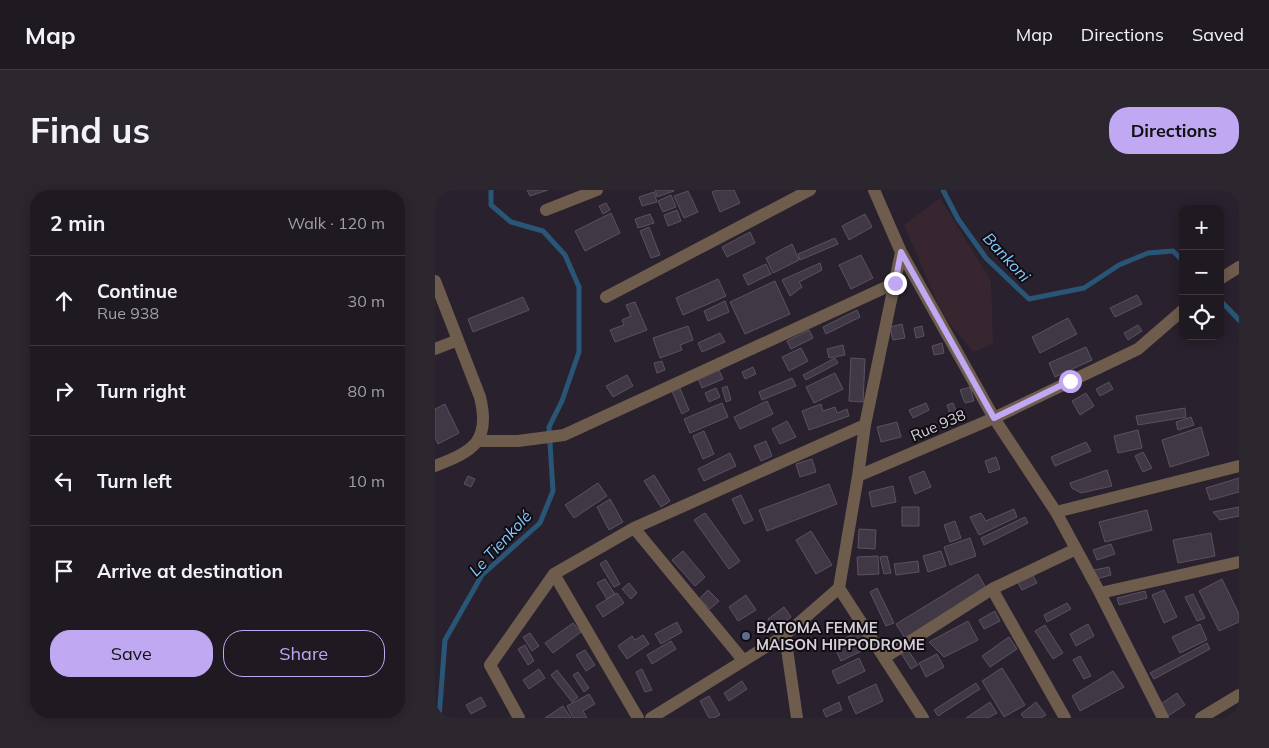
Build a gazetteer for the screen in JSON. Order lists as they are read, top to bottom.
{
  "streets": {
    "street": ["Rue 938"]
  },
  "water": ["Bankoni", "Le Tienkolé"],
  "places": ["BATOMA FEMME MAISON HIPPODROME"],
  "page": {
    "header": "Map",
    "nav": ["Map", "Directions", "Saved"],
    "buttons": [
      "Directions",
      ["Save", "Share"]
    ],
    "title": "Find us",
    "heading": ["2 min", "Walk · 120 m"],
    "map_buttons": ["+", "−"],
    "list": [
      ["Continue", "Rue 938", "30 m"],
      ["Turn right", "80 m"],
      ["Turn left", "10 m"],
      "Arrive at destination"
    ]
  }
}
